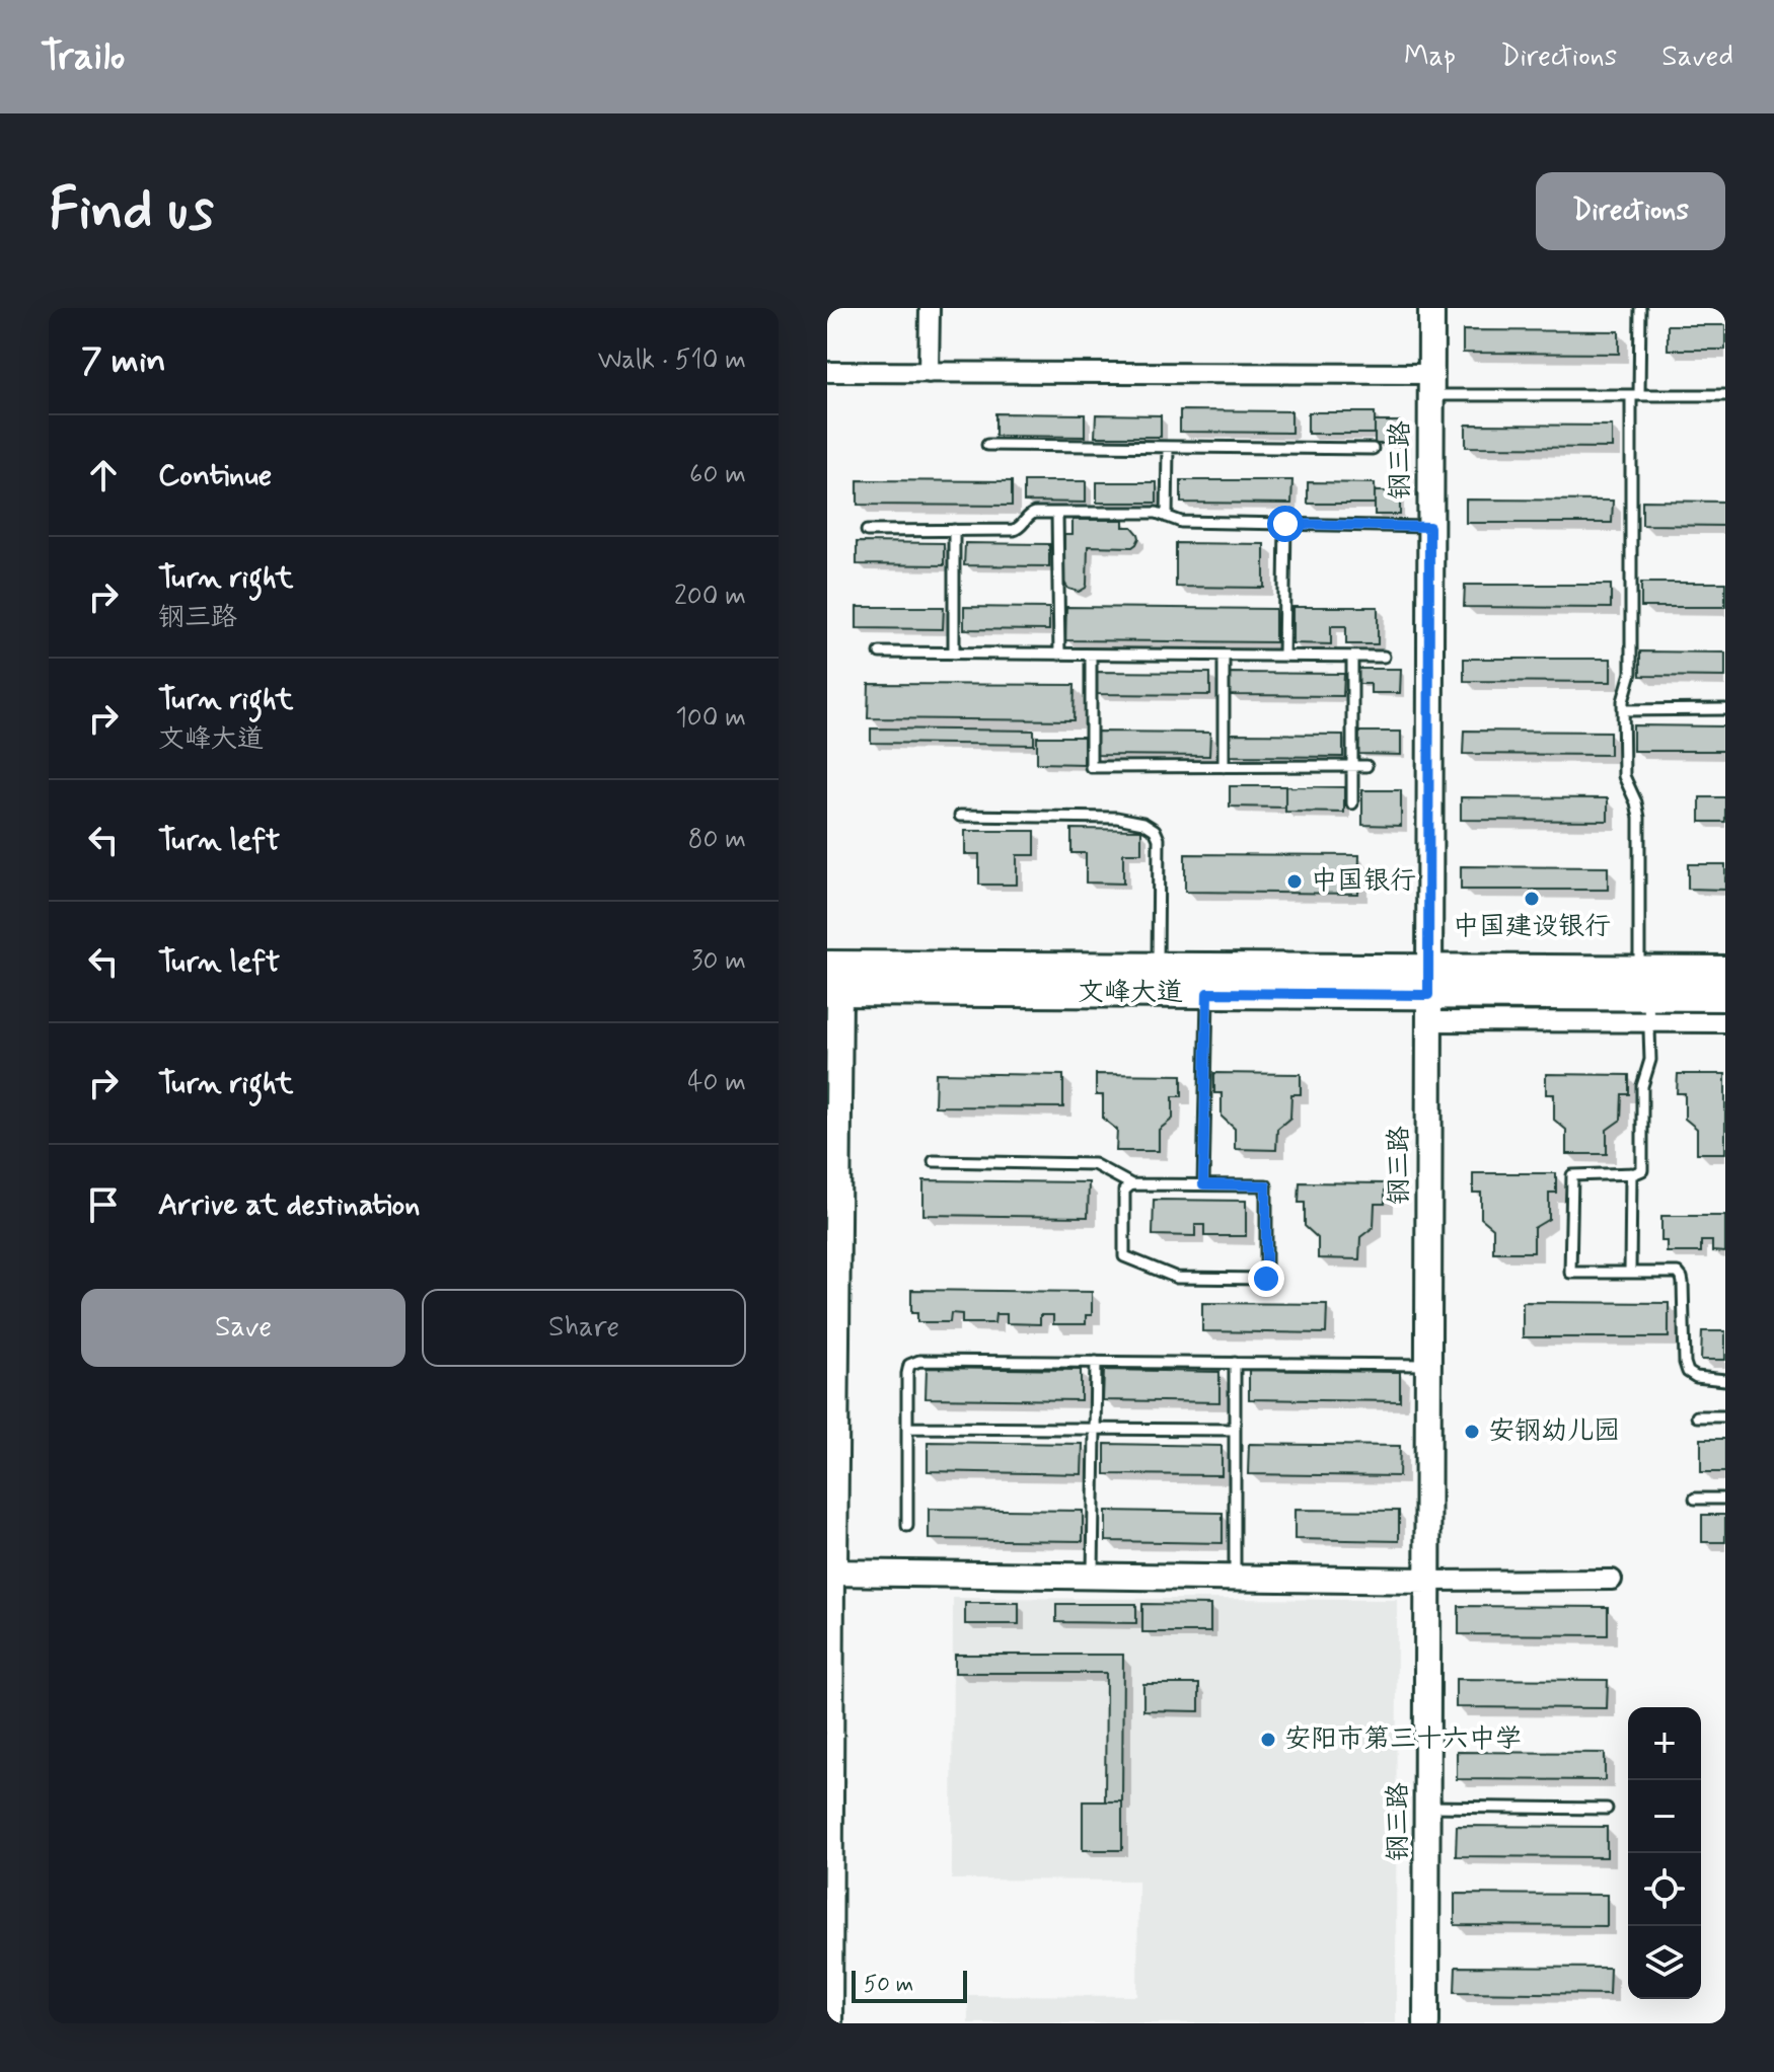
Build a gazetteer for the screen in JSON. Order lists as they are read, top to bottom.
{
  "streets": {
    "main road": ["文峰大道"],
    "street": ["钢三路"]
  },
  "crossings": [
    ["钢三路", "文峰大道"]
  ],
  "places": [
    "中国银行",
    "中国建设银行",
    "安钢幼儿园",
    "安阳市第三十六中学"
  ],
  "scale_bar": "50 m",
  "page": {
    "header": "Trailo",
    "nav": ["Map", "Directions", "Saved"],
    "buttons": [
      "Directions",
      ["Save", "Share"]
    ],
    "title": "Find us",
    "heading": ["7 min", "Walk · 510 m"],
    "list": [
      ["Continue", "60 m"],
      ["Turn right", "钢三路", "200 m"],
      ["Turn right", "文峰大道", "100 m"],
      ["Turn left", "80 m"],
      ["Turn left", "30 m"],
      ["Turn right", "40 m"],
      "Arrive at destination"
    ],
    "map_buttons": ["+", "−"],
    "scale": "50 m"
  }
}
